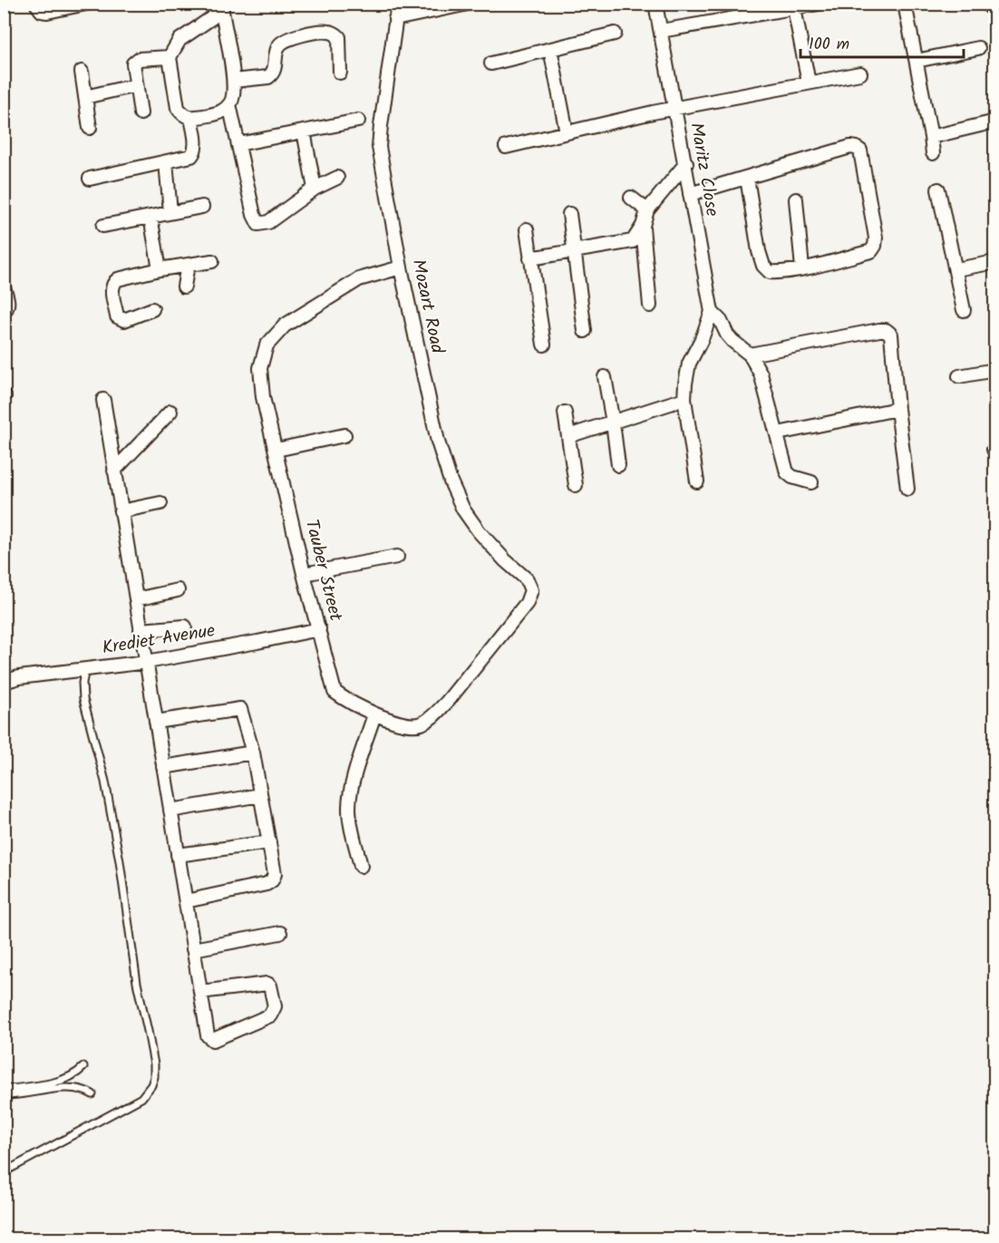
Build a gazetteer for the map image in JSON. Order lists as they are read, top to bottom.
{
  "streets": {
    "street": [
      "Maritz Close",
      "Mozart Road",
      "Tauber Street",
      "Krediet Avenue"
    ]
  },
  "crossings": [
    ["Mozart Road", "Tauber Street"],
    ["Tauber Street", "Krediet Avenue"]
  ],
  "scale_bar": "100 m"
}
